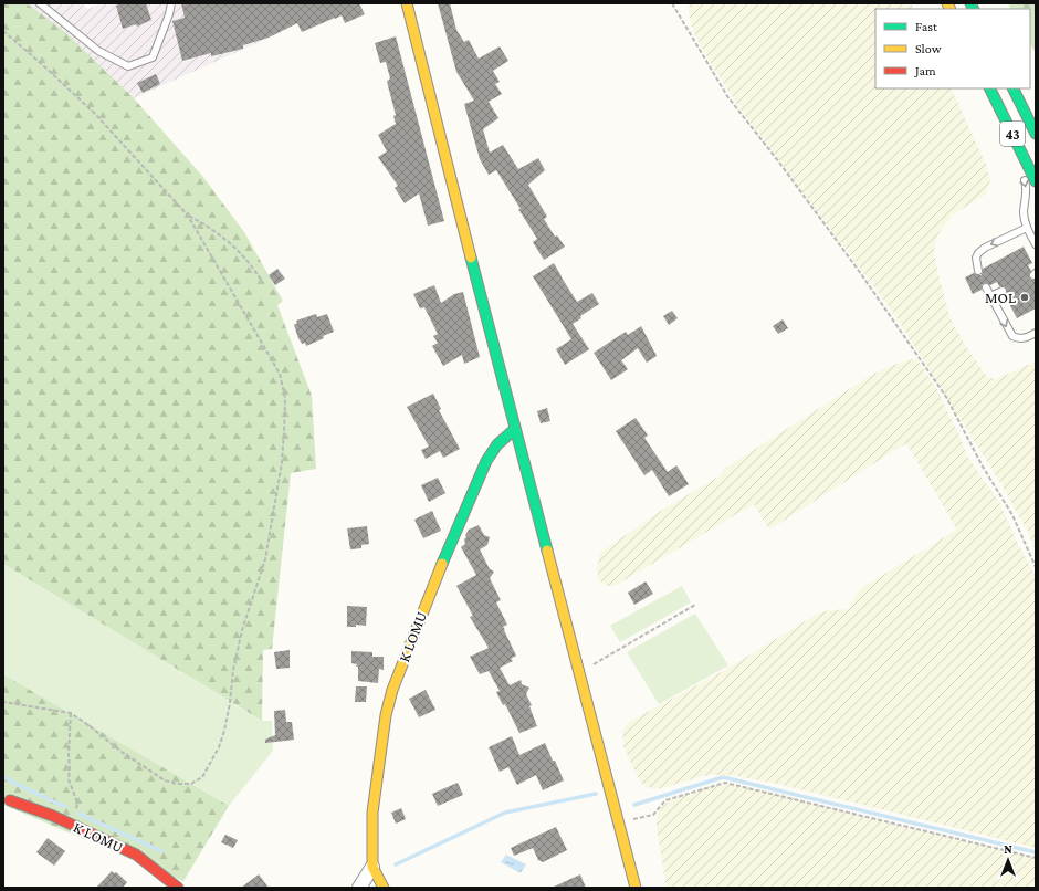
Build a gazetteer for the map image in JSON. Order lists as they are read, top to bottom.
{
  "streets": {
    "main road": ["43", "K LOMU"]
  },
  "places": ["MOL"],
  "legend": ["Fast", "Slow", "Jam"],
  "north": "top"
}
